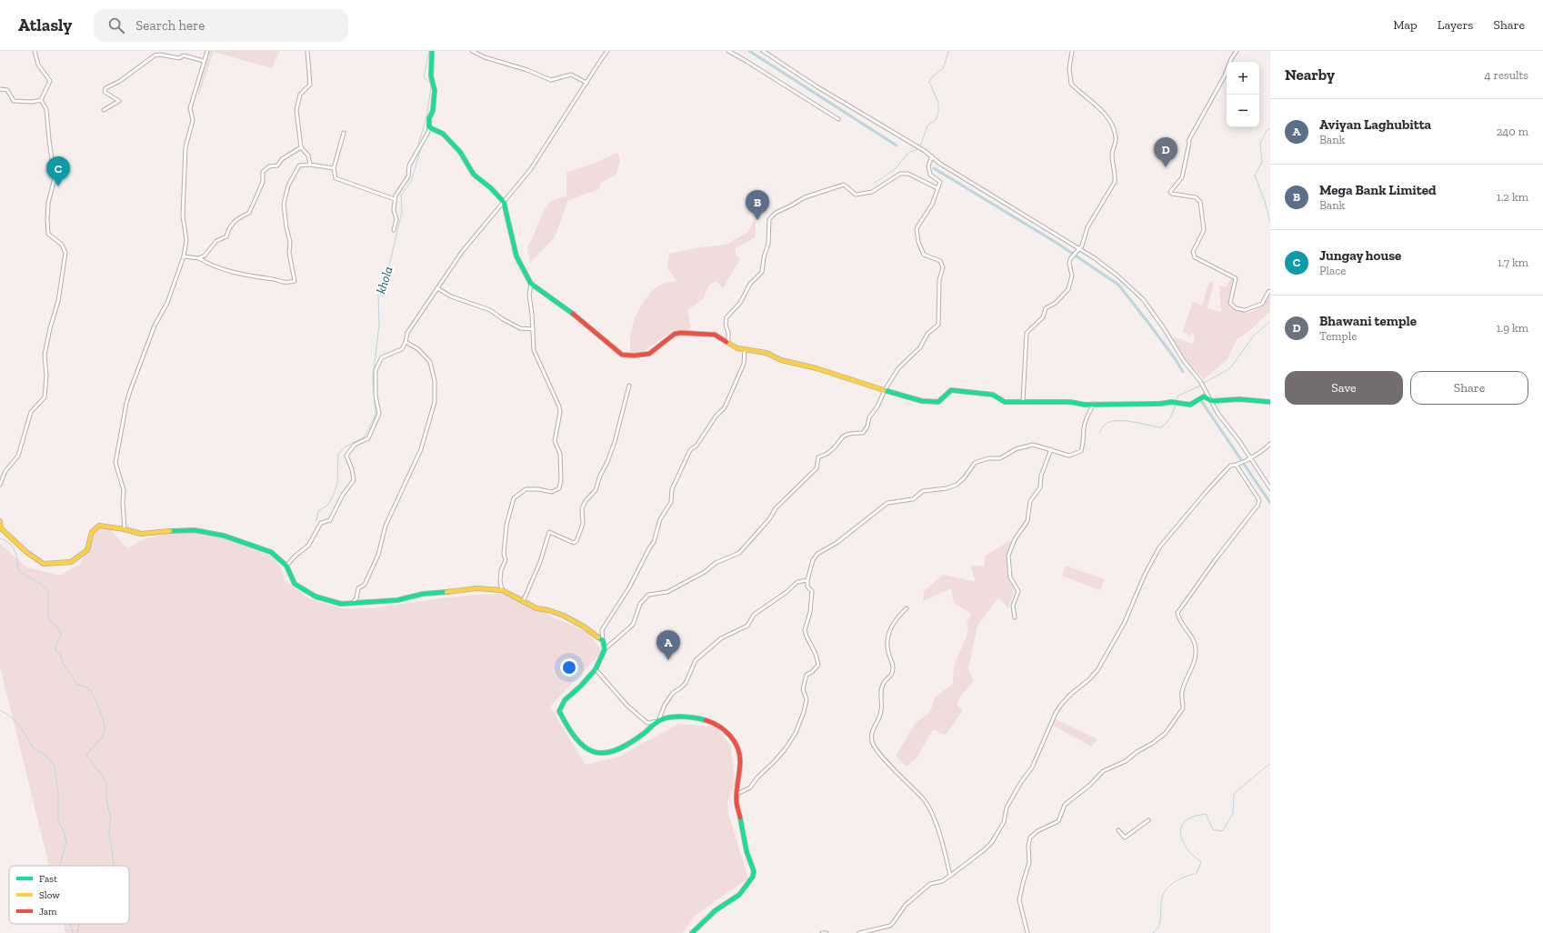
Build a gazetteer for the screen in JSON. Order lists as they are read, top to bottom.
{
  "water": ["khola"],
  "legend": ["Fast", "Slow", "Jam"],
  "page": {
    "header": "Atlasly",
    "search": "Search here",
    "nav": ["Map", "Layers", "Share"],
    "heading": ["Nearby", "4 results"],
    "map_buttons": ["+", "−"],
    "list": [
      {
        "mark": "A",
        "name": "Aviyan Laghubitta",
        "note": "Bank",
        "value": "240 m"
      },
      {
        "mark": "B",
        "name": "Mega Bank Limited",
        "note": "Bank",
        "value": "1.2 km"
      },
      {
        "mark": "C",
        "name": "Jungay house",
        "note": "Place",
        "value": "1.7 km"
      },
      {
        "mark": "D",
        "name": "Bhawani temple",
        "note": "Temple",
        "value": "1.9 km"
      }
    ],
    "pins": [
      "D",
      "C",
      "B",
      "A"
    ],
    "buttons": ["Save", "Share"]
  }
}
